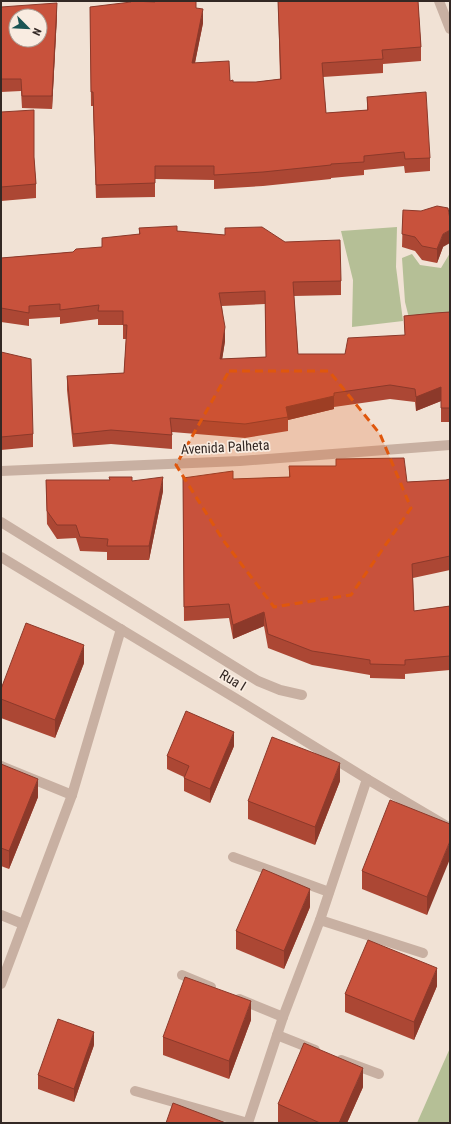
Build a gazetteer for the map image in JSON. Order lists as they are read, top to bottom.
{
  "streets": {
    "street": ["Avenida Palheta", "Rua I"]
  },
  "north": "bottom right"
}
